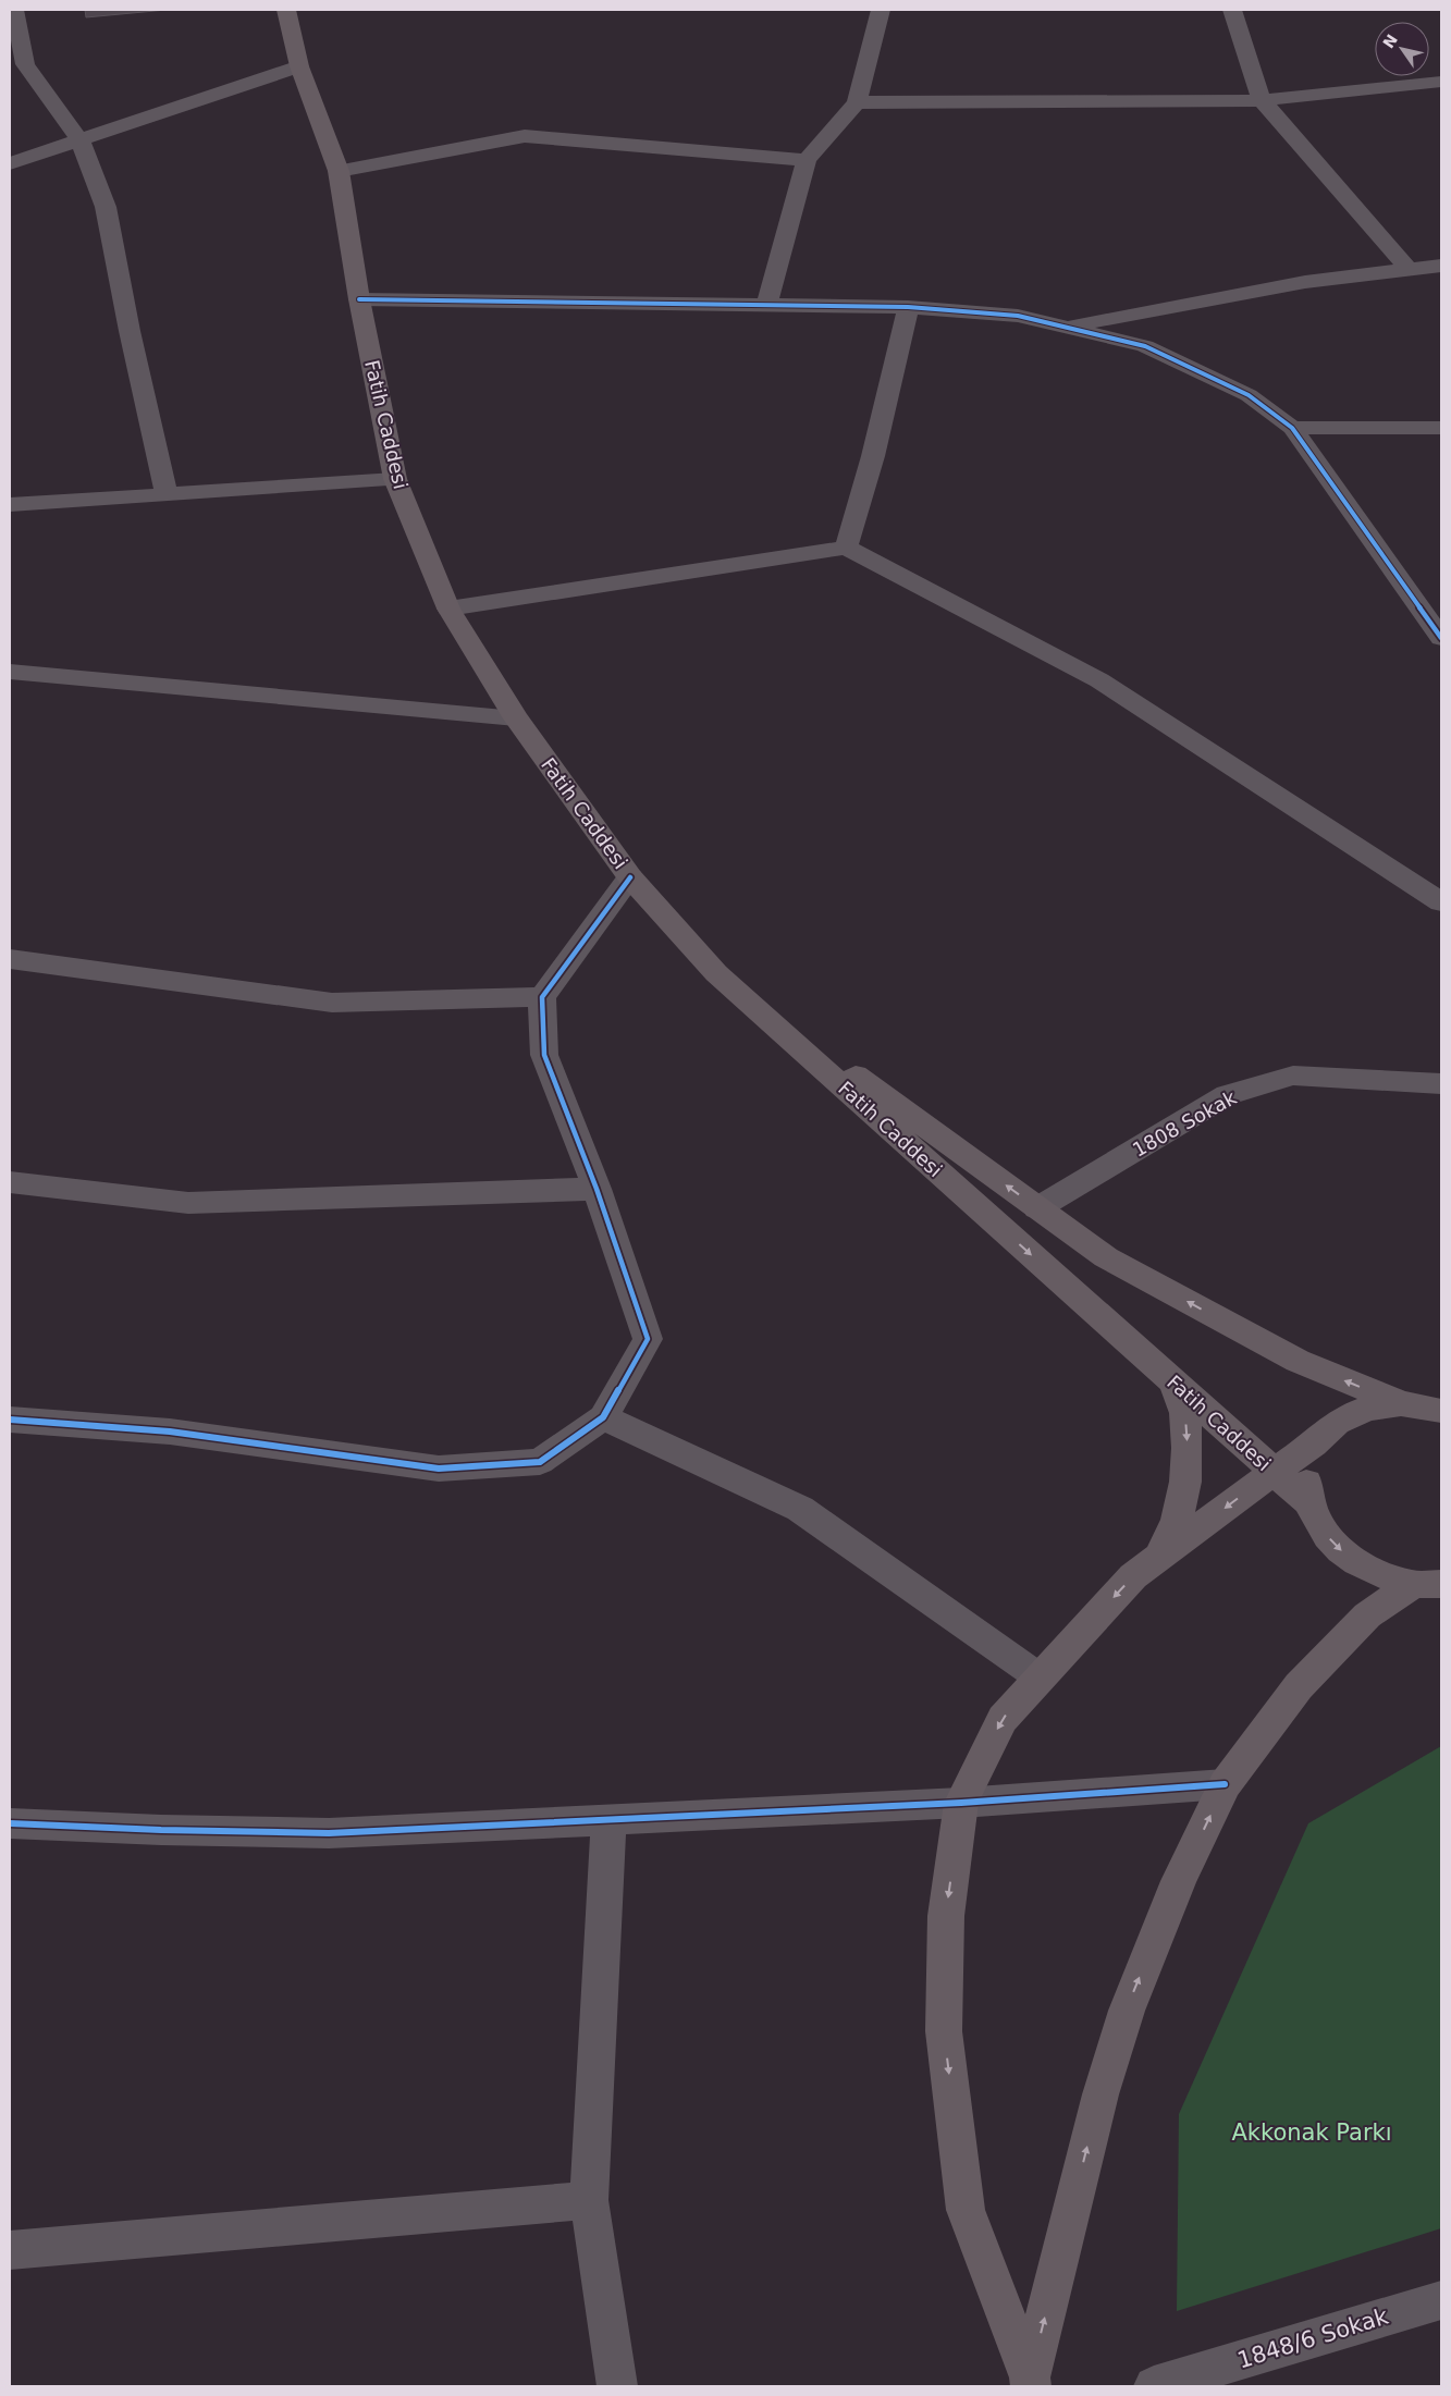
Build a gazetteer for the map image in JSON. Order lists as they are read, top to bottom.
{
  "streets": {
    "main road": ["Fatih Caddesi"],
    "street": ["1808 Sokak", "1848/6 Sokak"]
  },
  "parks": ["Akkonak Parkı"],
  "north": "top left"
}
